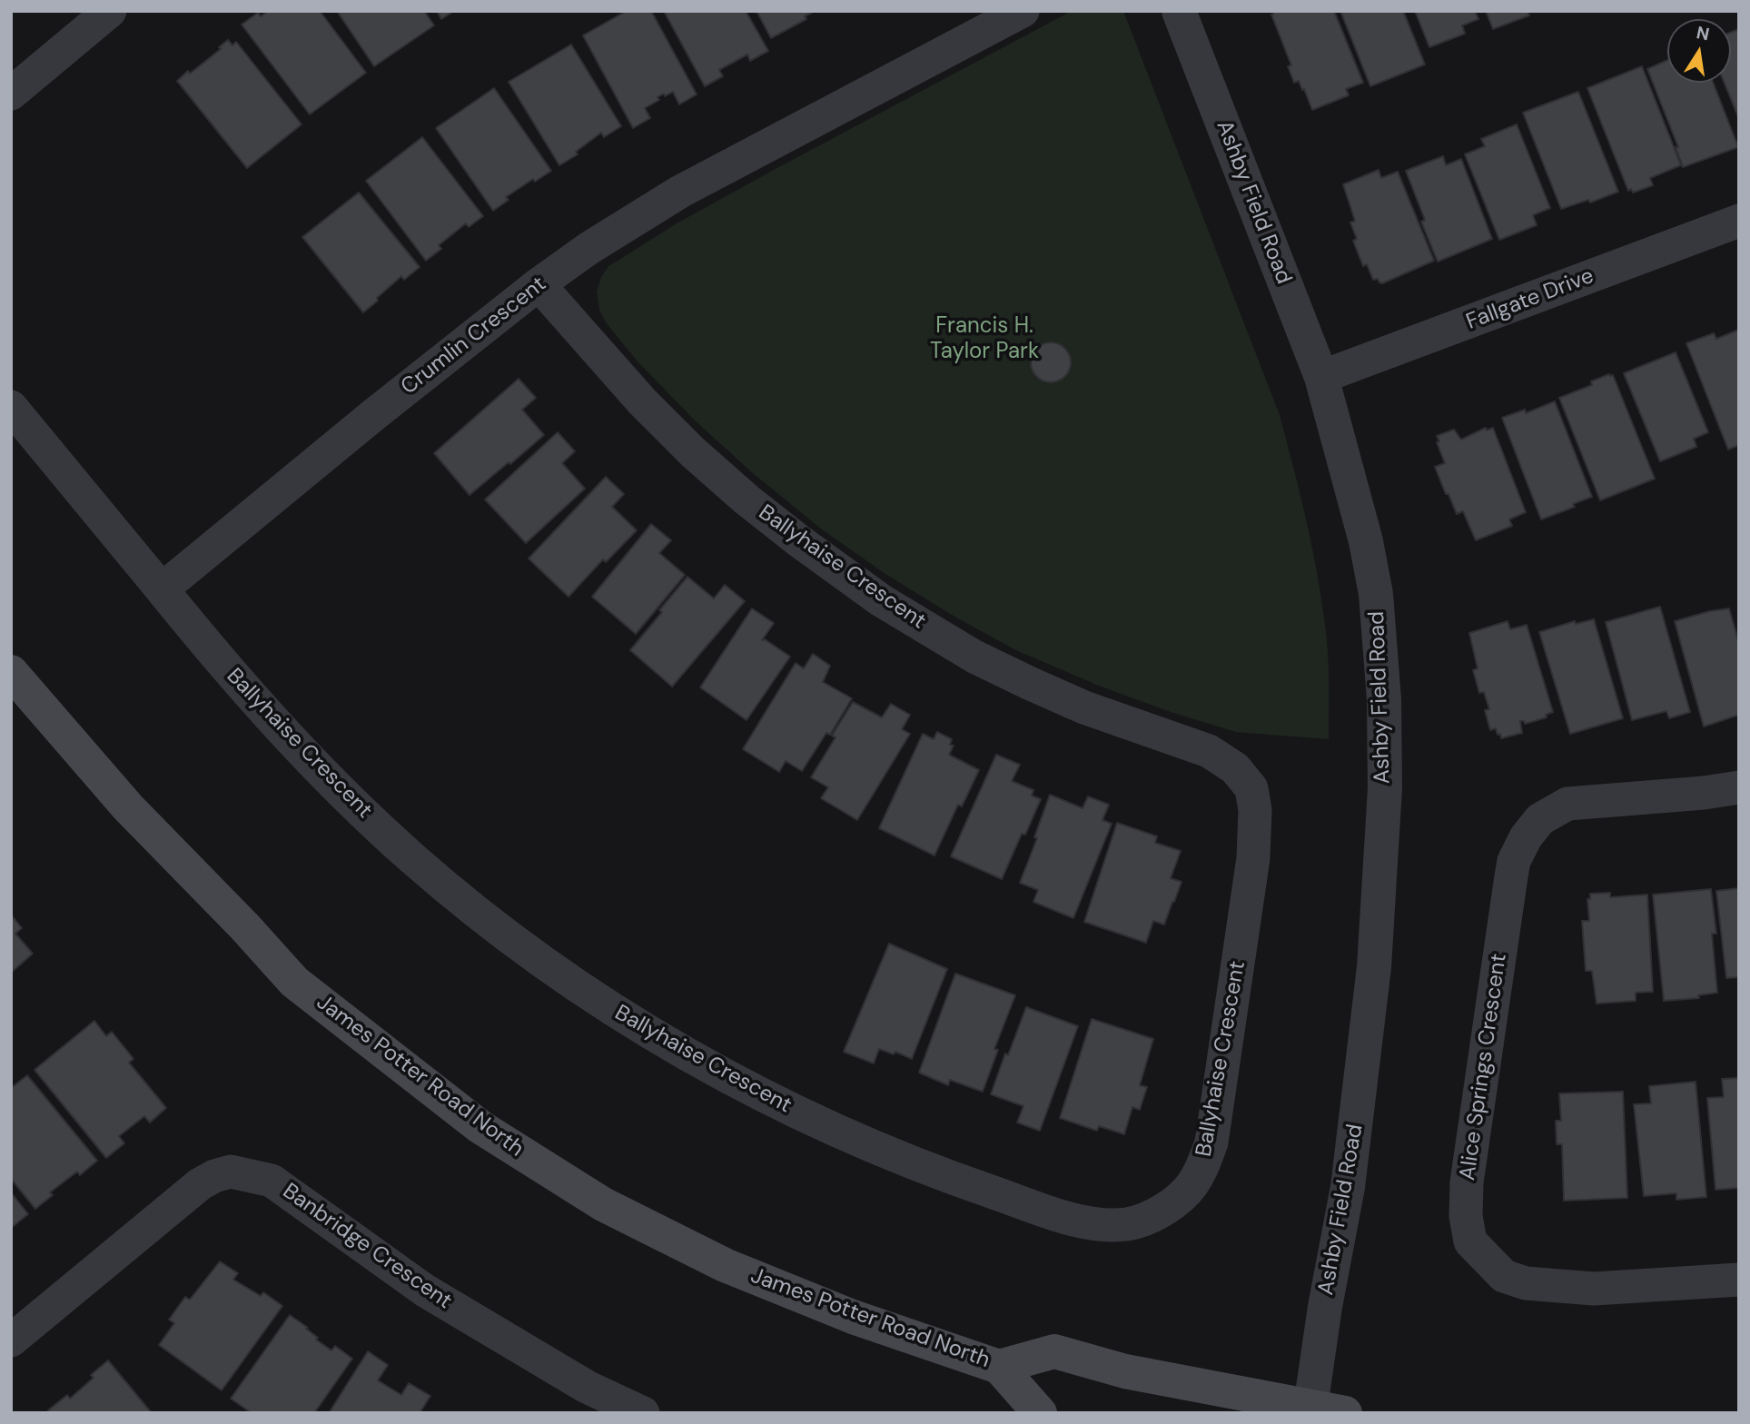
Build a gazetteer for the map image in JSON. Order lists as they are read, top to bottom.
{
  "streets": {
    "main road": ["James Potter Road North"],
    "street": [
      "Ashby Field Road",
      "Fallgate Drive",
      "Crumlin Crescent",
      "Ballyhaise Crescent",
      "Alice Springs Crescent",
      "Banbridge Crescent"
    ]
  },
  "crossings": [
    ["Ashby Field Road", "Fallgate Drive"],
    ["Crumlin Crescent", "Ballyhaise Crescent"]
  ],
  "parks": ["Francis H. Taylor Park"],
  "north": "top"
}
